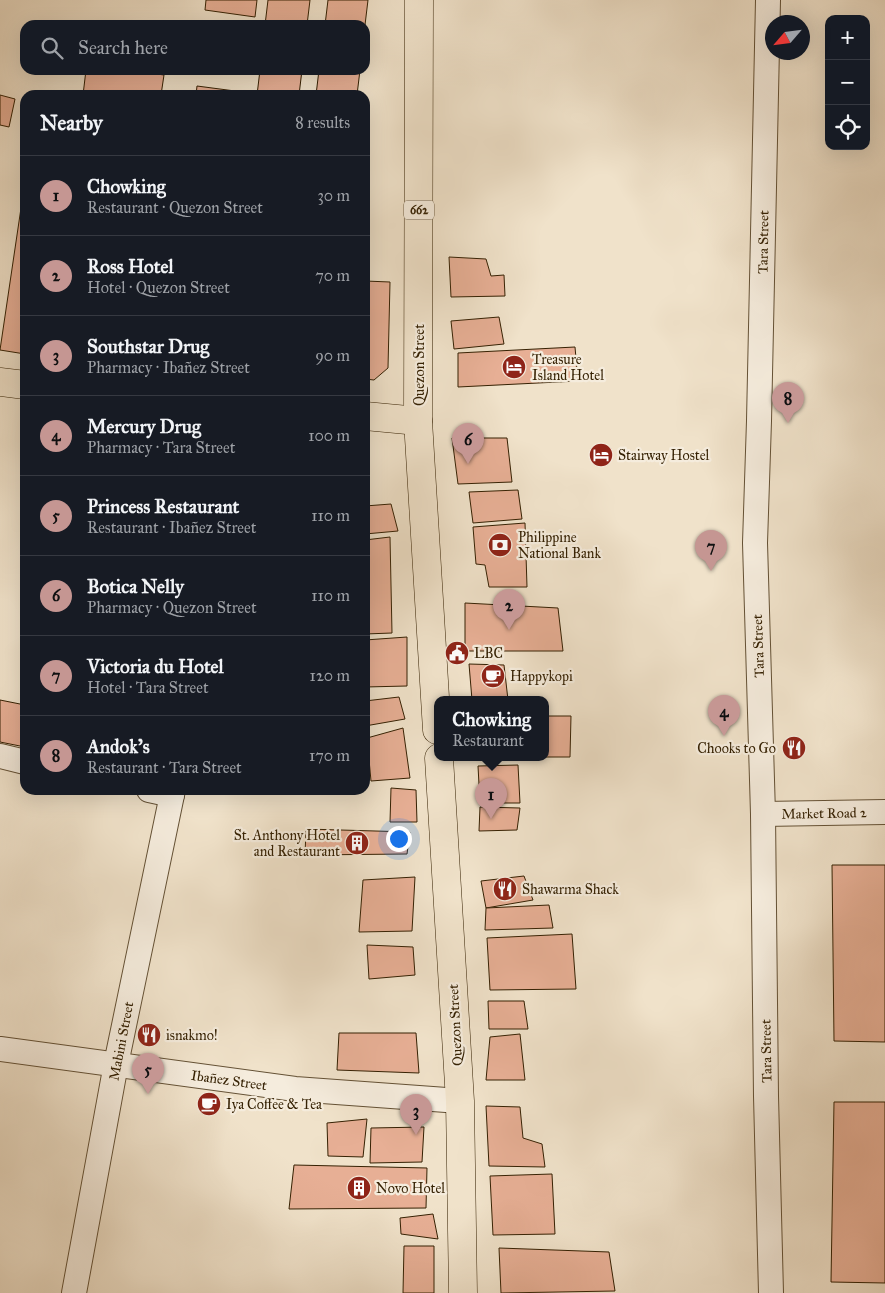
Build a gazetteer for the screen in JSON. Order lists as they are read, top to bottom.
{
  "streets": {
    "main road": ["662", "Quezon Street"],
    "street": [
      "Tara Street",
      "Market Road 2",
      "Mabini Street",
      "Ibañez Street"
    ]
  },
  "crossings": [
    ["Tara Street", "Market Road 2"],
    ["Quezon Street", "Ibañez Street"],
    ["Mabini Street", "Ibañez Street"]
  ],
  "places": {
    "hotel": ["Treasure Island Hotel", "Stairway Hostel"],
    "bank": ["Philippine National Bank"],
    "public building": ["LBC"],
    "cafe": ["Happykopi", "Iya Coffee & Tea"],
    "restaurant": ["Chooks to Go", "Shawarma Shack", "isnakmo!"],
    "building": ["St. Anthony Hotel and Restaurant", "Novo Hotel"]
  },
  "north": "bottom left",
  "page": {
    "map_buttons": ["+", "−"],
    "search": "Search here",
    "heading": ["Nearby", "8 results"],
    "list": [
      {
        "mark": "1",
        "name": "Chowking",
        "note": "Restaurant · Quezon Street",
        "value": "30 m"
      },
      {
        "mark": "2",
        "name": "Ross Hotel",
        "note": "Hotel · Quezon Street",
        "value": "70 m"
      },
      {
        "mark": "3",
        "name": "Southstar Drug",
        "note": "Pharmacy · Ibañez Street",
        "value": "90 m"
      },
      {
        "mark": "4",
        "name": "Mercury Drug",
        "note": "Pharmacy · Tara Street",
        "value": "100 m"
      },
      {
        "mark": "5",
        "name": "Princess Restaurant",
        "note": "Restaurant · Ibañez Street",
        "value": "110 m"
      },
      {
        "mark": "6",
        "name": "Botica Nelly",
        "note": "Pharmacy · Quezon Street",
        "value": "110 m"
      },
      {
        "mark": "7",
        "name": "Victoria du Hotel",
        "note": "Hotel · Tara Street",
        "value": "120 m"
      },
      {
        "mark": "8",
        "name": "Andok's",
        "note": "Restaurant · Tara Street",
        "value": "170 m"
      }
    ],
    "pins": [
      "8",
      "6",
      "7",
      "2",
      "4",
      "1",
      "5",
      "3"
    ],
    "popup": ["Chowking", "Restaurant"]
  }
}
